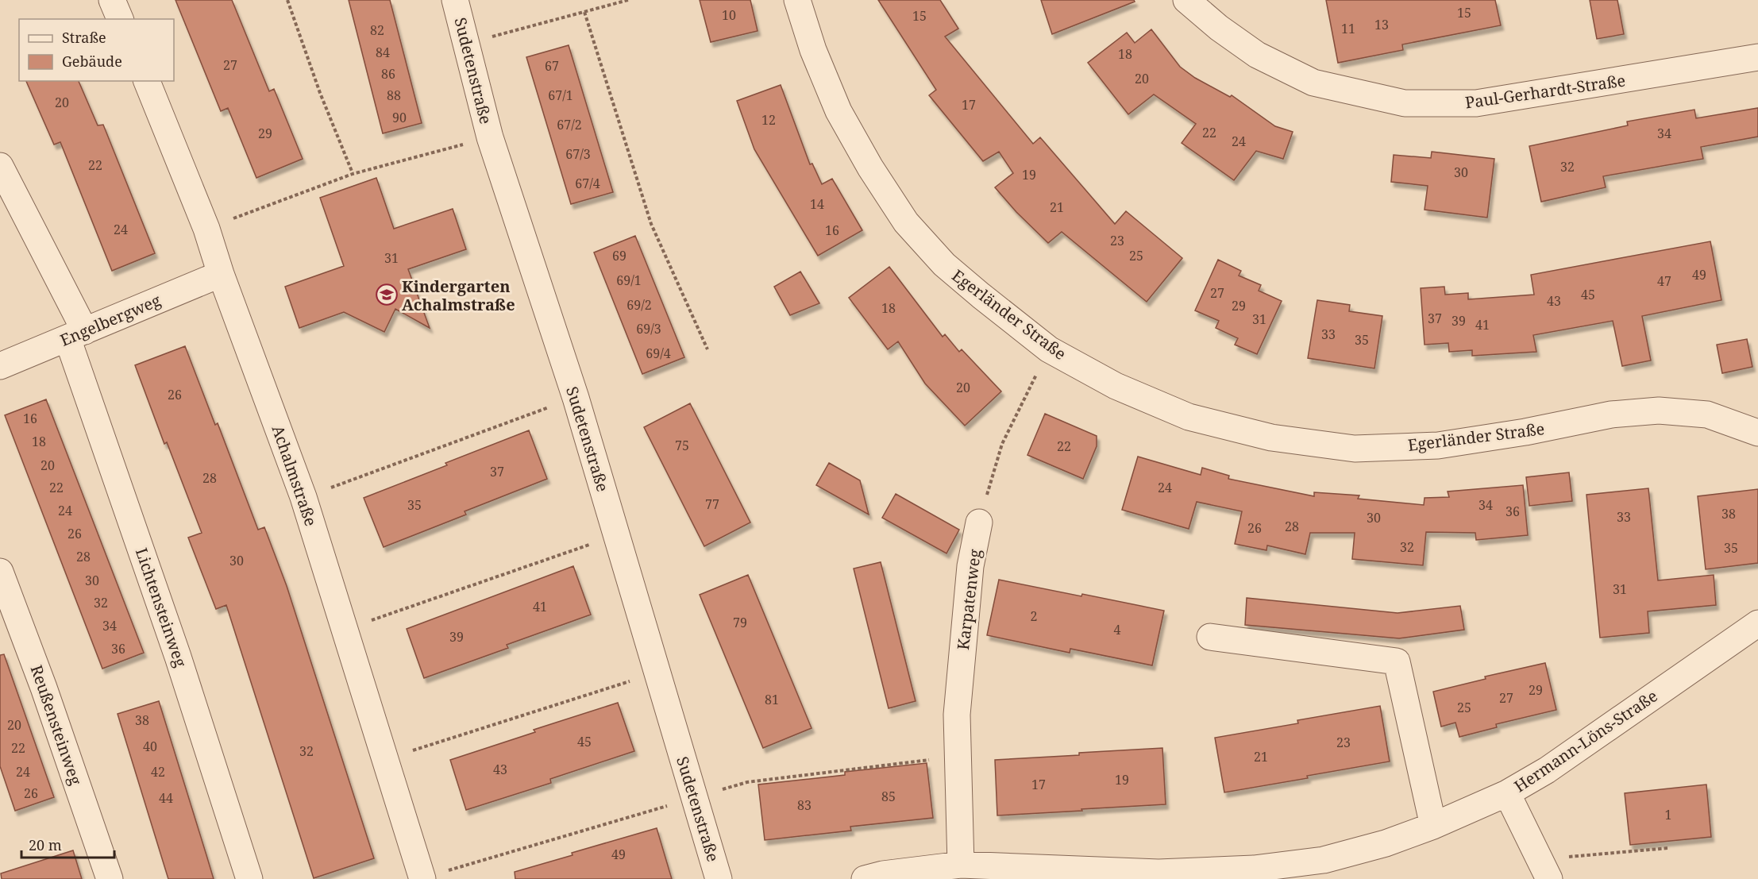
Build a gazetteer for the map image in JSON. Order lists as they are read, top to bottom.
{
  "streets": {
    "street": [
      "Sudetenstraße",
      "Paul-Gerhardt-Straße",
      "Egerländer Straße",
      "Engelbergweg",
      "Achalmstraße",
      "Karpatenweg",
      "Lichtensteinweg",
      "Reußensteinweg",
      "Hermann-Löns-Straße"
    ]
  },
  "crossings": [
    ["Engelbergweg", "Achalmstraße"],
    ["Engelbergweg", "Lichtensteinweg"],
    ["Karpatenweg", "Hermann-Löns-Straße"]
  ],
  "places": {
    "school or university": ["Kindergarten Achalmstraße"]
  },
  "house_numbers": [
    "15",
    "10",
    "15",
    "13",
    "11",
    "82",
    "84",
    "18",
    "27",
    "67",
    "86",
    "20",
    "88",
    "67/1",
    "20",
    "17",
    "90",
    "12",
    "67/2",
    "22",
    "29",
    "34",
    "24",
    "67/3",
    "22",
    "32",
    "30",
    "19",
    "67/4",
    "14",
    "21",
    "24",
    "16",
    "23",
    "69",
    "25",
    "31",
    "49",
    "69/1",
    "47",
    "27",
    "45",
    "43",
    "69/2",
    "29",
    "18",
    "37",
    "31",
    "39",
    "41",
    "69/3",
    "33",
    "35",
    "69/4",
    "20",
    "26",
    "16",
    "18",
    "75",
    "22",
    "20",
    "37",
    "28",
    "22",
    "24",
    "77",
    "35",
    "34",
    "24",
    "36",
    "38",
    "33",
    "30",
    "28",
    "26",
    "26",
    "32",
    "35",
    "28",
    "30",
    "30",
    "31",
    "32",
    "41",
    "2",
    "79",
    "34",
    "4",
    "39",
    "36",
    "29",
    "27",
    "81",
    "25",
    "38",
    "20",
    "45",
    "23",
    "40",
    "22",
    "32",
    "21",
    "43",
    "24",
    "42",
    "19",
    "17",
    "26",
    "85",
    "44",
    "83",
    "1",
    "49"
  ],
  "legend": ["Straße", "Gebäude"],
  "scale_bar": "20 m"
}
